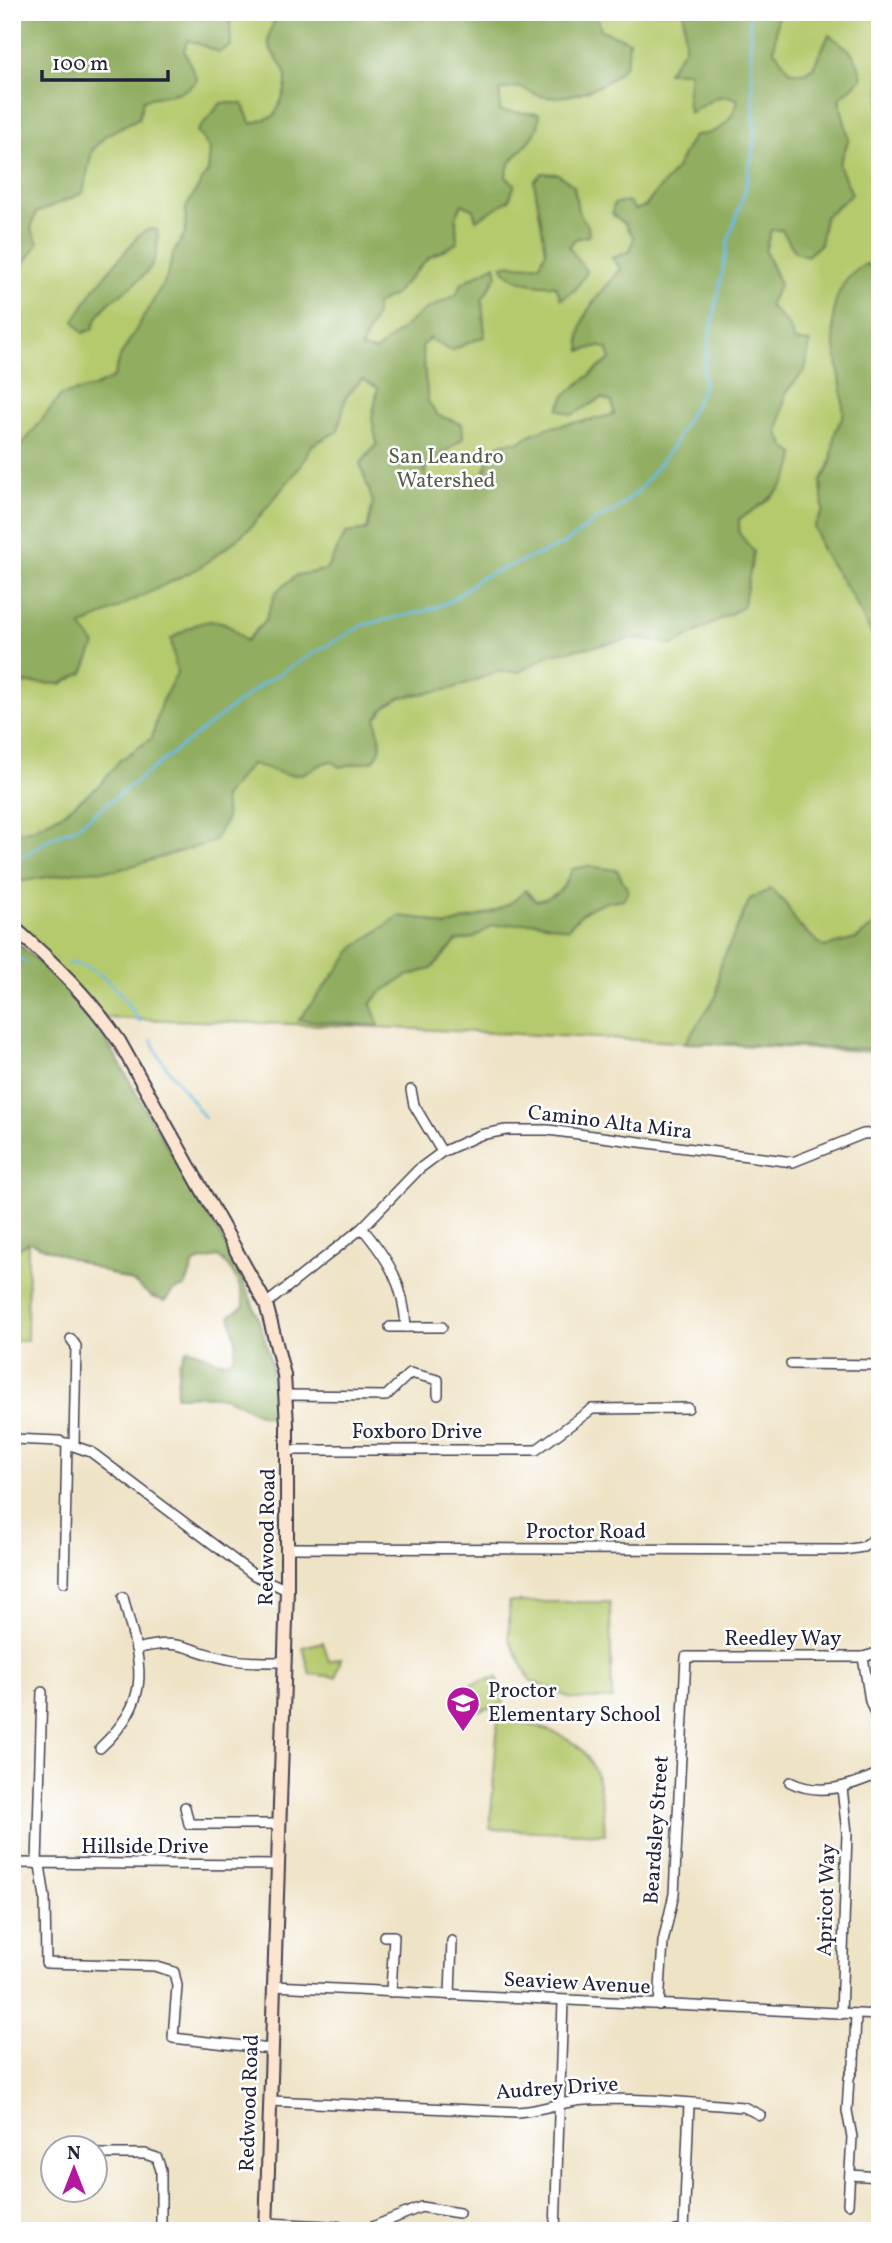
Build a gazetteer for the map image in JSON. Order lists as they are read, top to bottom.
{
  "streets": {
    "main road": ["Redwood Road"],
    "street": [
      "Camino Alta Mira",
      "Foxboro Drive",
      "Proctor Road",
      "Reedley Way",
      "Beardsley Street",
      "Hillside Drive",
      "Apricot Way",
      "Seaview Avenue",
      "Audrey Drive"
    ]
  },
  "crossings": [
    ["Camino Alta Mira", "Redwood Road"],
    ["Foxboro Drive", "Redwood Road"],
    ["Proctor Road", "Redwood Road"],
    ["Redwood Road", "Hillside Drive"],
    ["Redwood Road", "Seaview Avenue"],
    ["Redwood Road", "Audrey Drive"],
    ["Reedley Way", "Beardsley Street"],
    ["Beardsley Street", "Seaview Avenue"],
    ["Apricot Way", "Seaview Avenue"]
  ],
  "parks": ["San Leandro Watershed"],
  "places": {
    "school or university": ["Proctor Elementary School"]
  },
  "scale_bar": "100 m",
  "north": "top"
}
